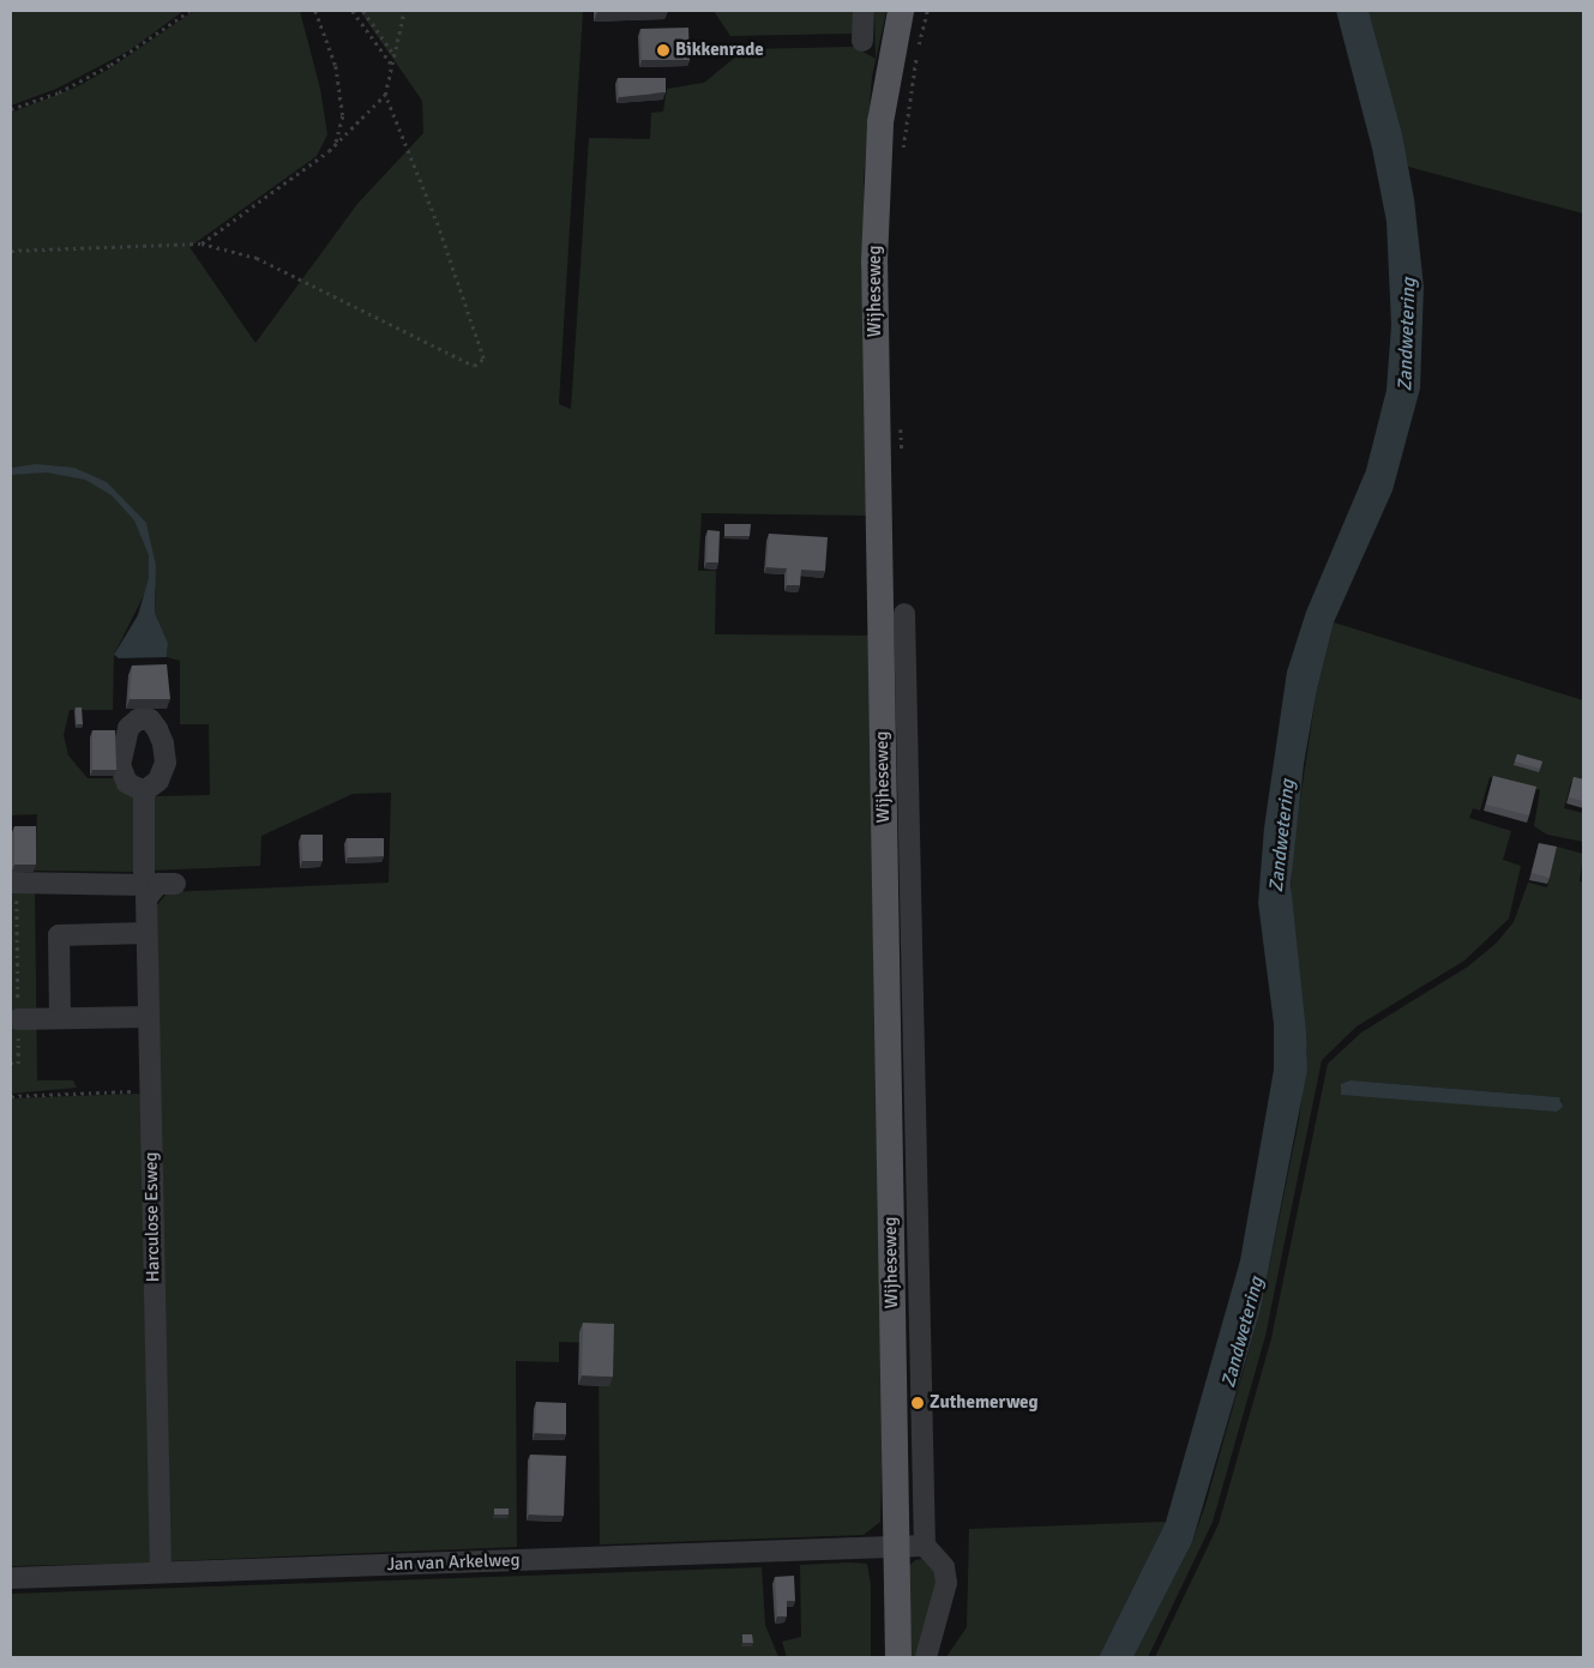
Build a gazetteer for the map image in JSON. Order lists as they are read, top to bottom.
{
  "streets": {
    "main road": ["Wijheseweg"],
    "street": ["Harculose Esweg", "Jan van Arkelweg"]
  },
  "crossings": [
    ["Wijheseweg", "Jan van Arkelweg"],
    ["Harculose Esweg", "Jan van Arkelweg"]
  ],
  "water": ["Zandwetering"],
  "places": ["Bikkenrade", "Zuthemerweg"]
}
